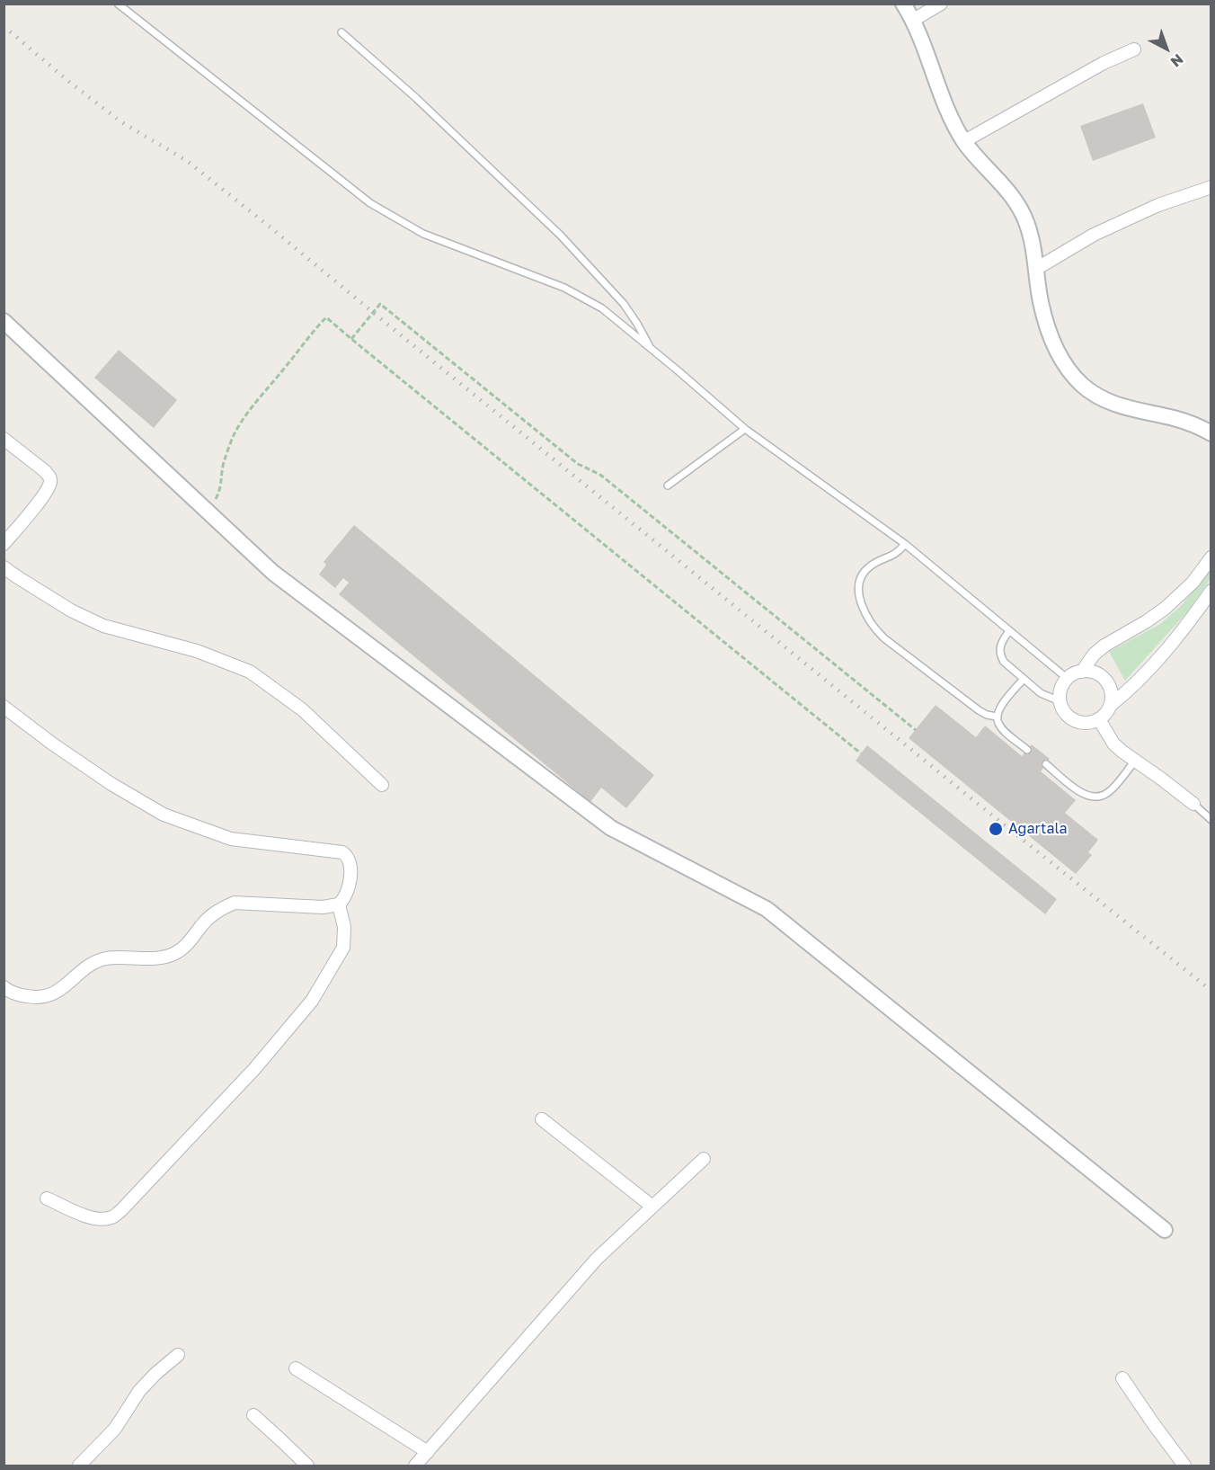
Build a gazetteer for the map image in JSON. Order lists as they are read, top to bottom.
{
  "places": ["Agartala"],
  "north": "bottom right"
}
